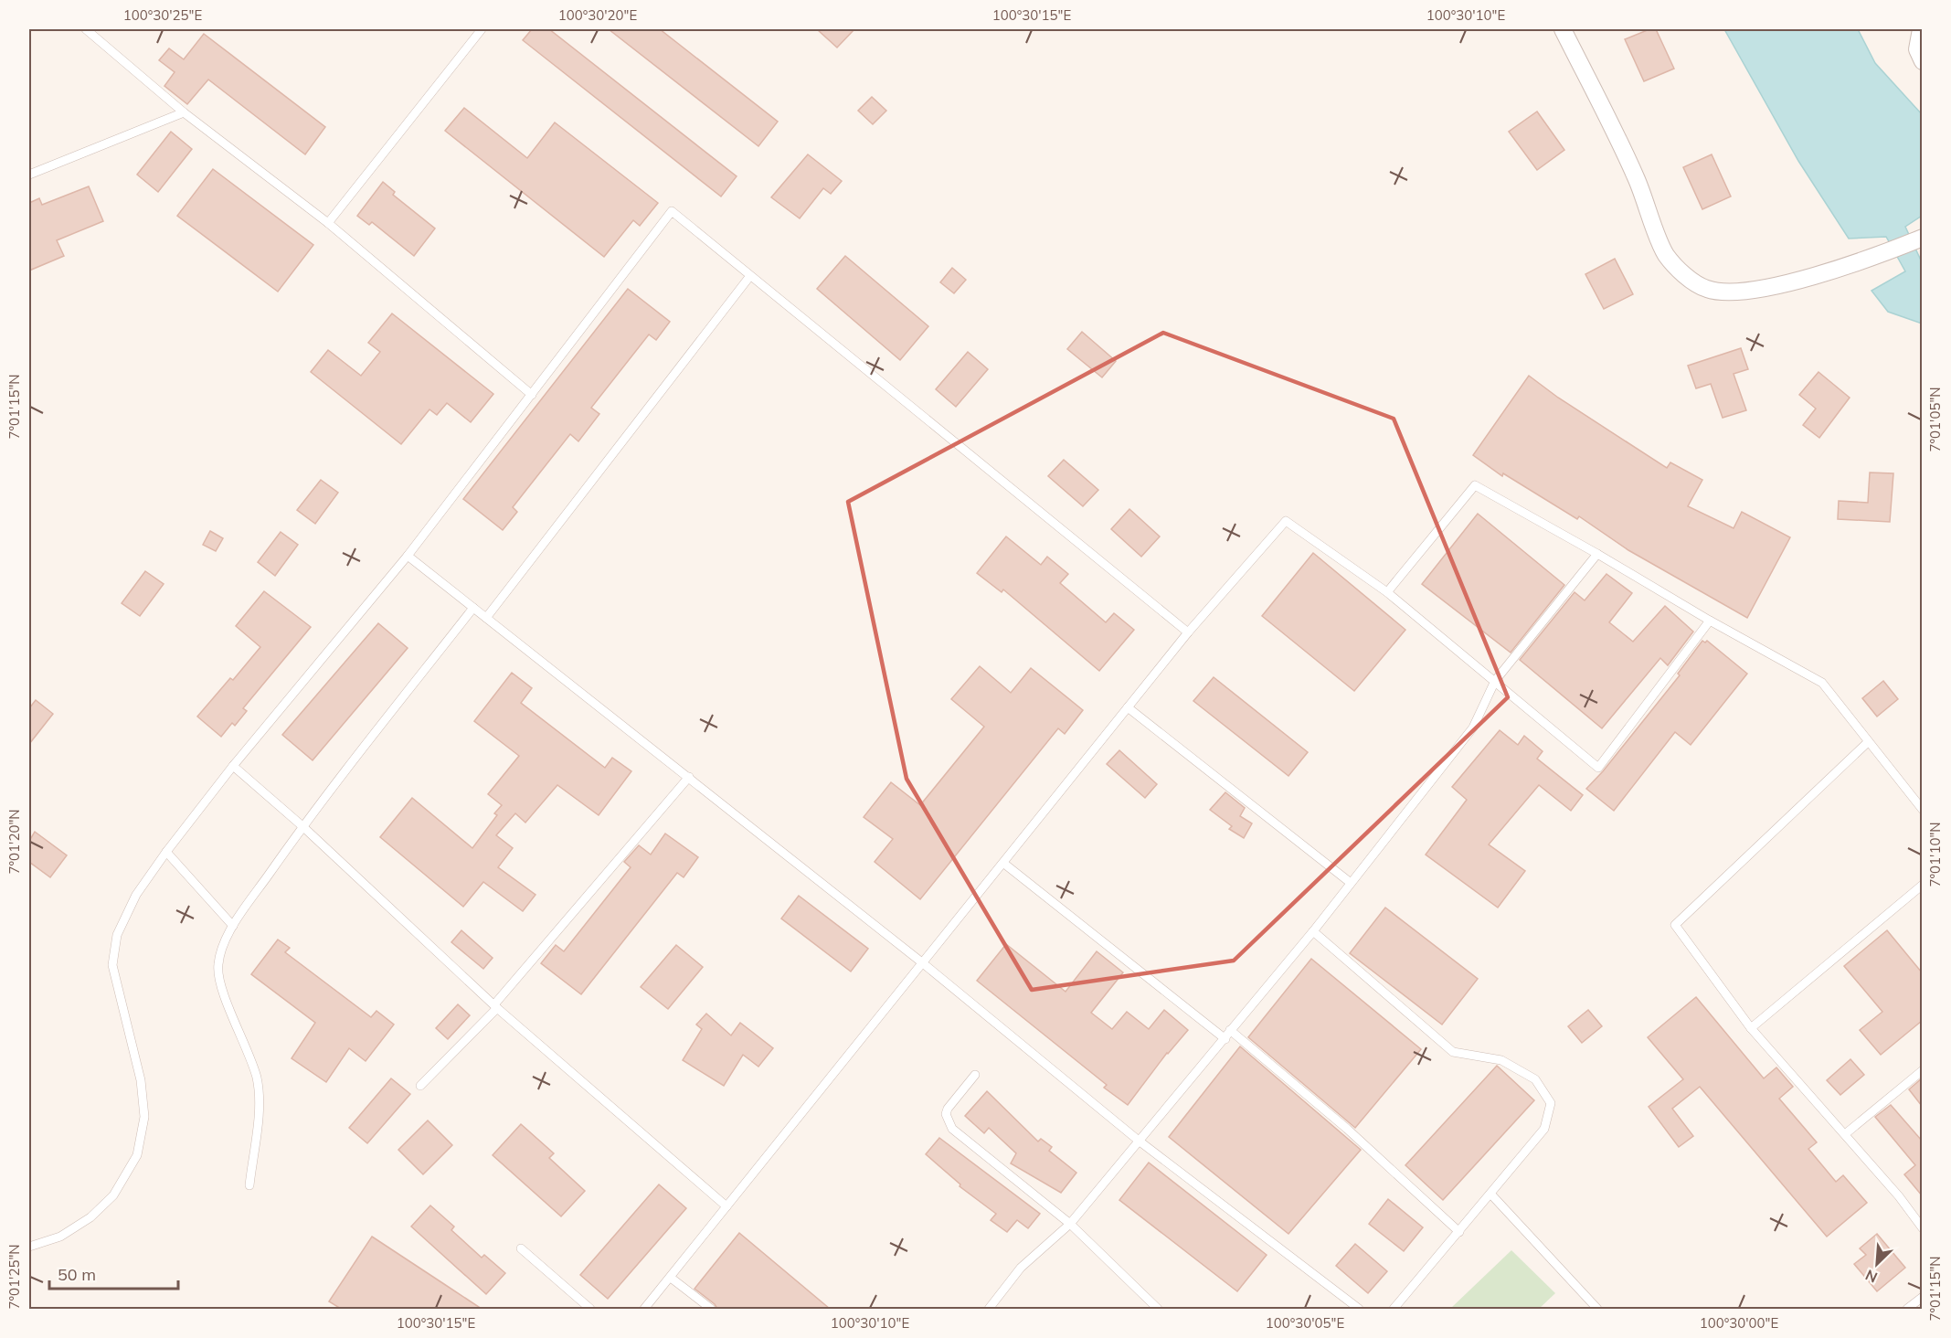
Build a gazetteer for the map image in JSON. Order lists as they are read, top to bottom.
{
  "scale_bar": "50 m",
  "north": "bottom left",
  "coordinates": [
    "100°30'25\"E",
    "100°30'20\"E",
    "100°30'15\"E",
    "100°30'10\"E",
    "7°01'15\"N",
    "7°01'05\"N",
    "7°01'20\"N",
    "7°01'10\"N",
    "7°01'25\"N",
    "100°30'05\"E",
    "100°30'00\"E"
  ]
}
